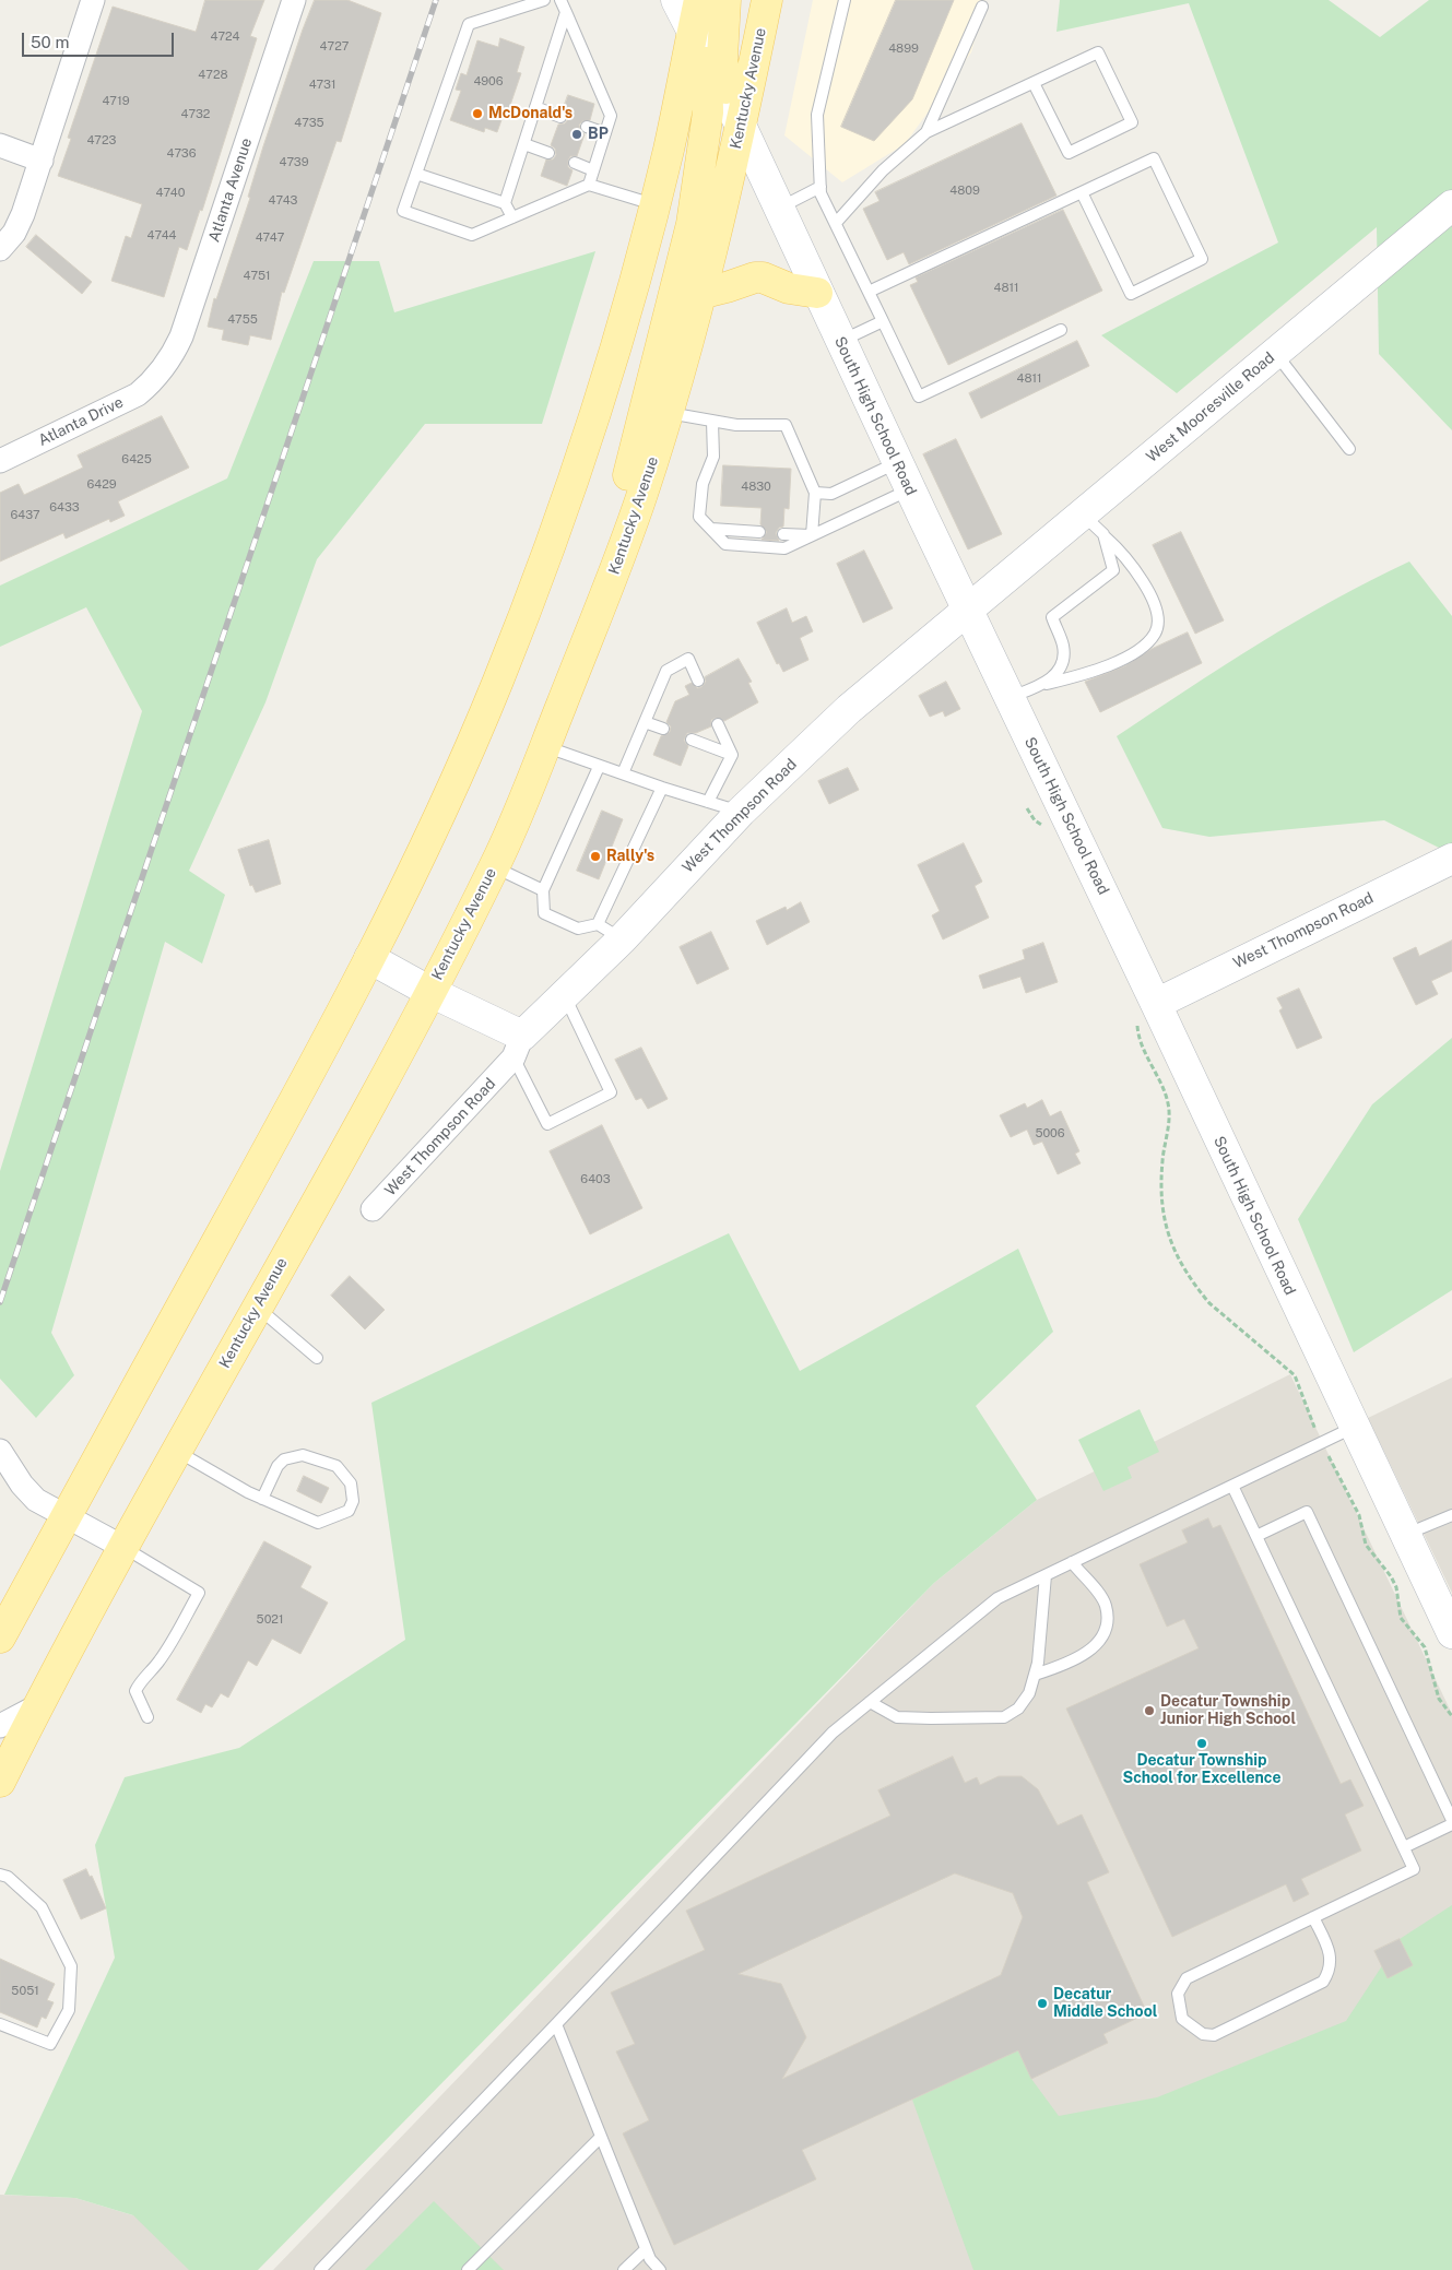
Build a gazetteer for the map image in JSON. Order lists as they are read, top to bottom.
{
  "streets": {
    "main road": [
      "Kentucky Avenue",
      "West Mooresville Road",
      "South High School Road",
      "West Thompson Road"
    ],
    "street": ["Atlanta Avenue", "Atlanta Drive"]
  },
  "crossings": [
    ["Kentucky Avenue", "South High School Road"],
    ["Atlanta Avenue", "Atlanta Drive"],
    ["West Mooresville Road", "South High School Road"],
    ["West Mooresville Road", "West Thompson Road"],
    ["South High School Road", "West Thompson Road"]
  ],
  "places": [
    "McDonald's",
    "BP",
    "Rally's",
    "Decatur Township Junior High School",
    "Decatur Township School for Excellence",
    "Decatur Middle School"
  ],
  "house_numbers": [
    "4724",
    "4727",
    "4899",
    "4728",
    "4906",
    "4731",
    "4719",
    "4732",
    "4735",
    "4723",
    "4736",
    "4739",
    "4809",
    "4740",
    "4743",
    "4744",
    "4747",
    "4751",
    "4811",
    "4755",
    "4811",
    "6425",
    "6429",
    "4830",
    "6433",
    "6437",
    "5006",
    "6403",
    "5021",
    "5051"
  ],
  "scale_bar": "50 m"
}
